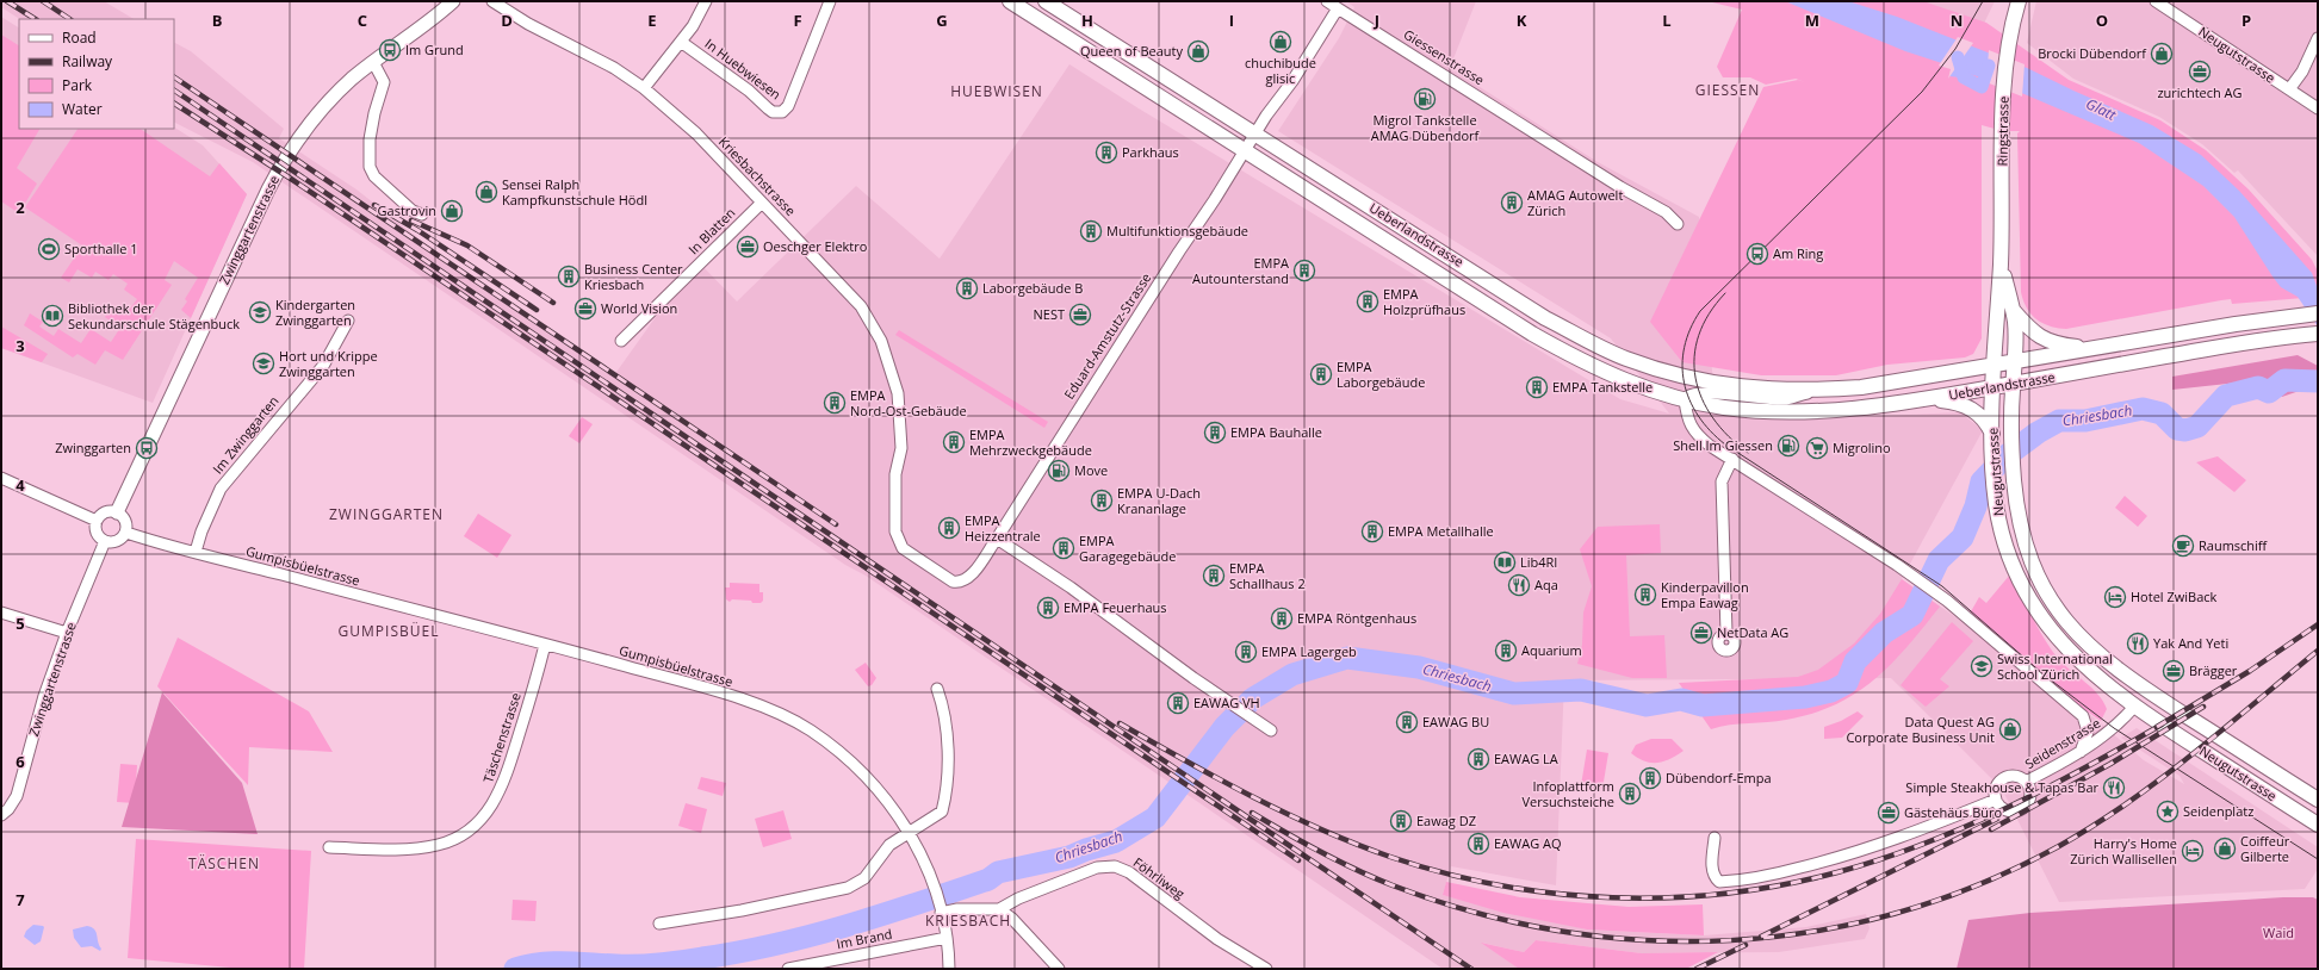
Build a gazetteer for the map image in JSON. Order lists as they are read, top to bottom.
{
  "streets": {
    "main road": ["Neugutstrasse", "Ringstrasse", "Ueberlandstrasse"],
    "street": [
      "Giessenstrasse",
      "In Huebwiesen",
      "Kriesbachstrasse",
      "Zwinggartenstrasse",
      "In Blatten",
      "Eduard-Amstutz-Strasse",
      "Im Zwinggarten",
      "Gumpisbüelstrasse",
      "Täschenstrasse",
      "Seidenstrasse",
      "Föhrliweg",
      "Im Brand"
    ]
  },
  "crossings": [
    ["Neugutstrasse", "Ringstrasse"],
    ["Neugutstrasse", "Ueberlandstrasse"],
    ["Neugutstrasse", "Seidenstrasse"],
    ["Ringstrasse", "Ueberlandstrasse"],
    ["Kriesbachstrasse", "In Blatten"],
    ["Kriesbachstrasse", "Eduard-Amstutz-Strasse"],
    ["Zwinggartenstrasse", "Gumpisbüelstrasse"],
    ["Ueberlandstrasse", "Eduard-Amstutz-Strasse"],
    ["Im Zwinggarten", "Gumpisbüelstrasse"],
    ["Gumpisbüelstrasse", "Täschenstrasse"]
  ],
  "districts": [
    "GIESSEN",
    "HUEBWISEN",
    "ZWINGGARTEN",
    "GUMPISBÜEL",
    "TÄSCHEN",
    "KRIESBACH"
  ],
  "water": ["Glatt", "Chriesbach"],
  "parks": ["Waid"],
  "places": {
    "shop": [
      "chuchibude glisic",
      "Queen of Beauty",
      "Brocki Dübendorf",
      "Sensei Ralph Kampfkunstschule Hödl",
      "Gastrovin",
      "Data Quest AG Corporate Business Unit",
      "Coiffeur Gilberte"
    ],
    "bus stop": ["Im Grund", "Am Ring", "Zwinggarten"],
    "office": [
      "zurichtech AG",
      "Oeschger Elektro",
      "World Vision",
      "NEST",
      "NetData AG",
      "Brägger",
      "Gästehäus Büro"
    ],
    "fuel station": ["Migrol Tankstelle AMAG Dübendorf", "Shell Im Giessen", "Move"],
    "building": [
      "Parkhaus",
      "AMAG Autowelt Zürich",
      "Multifunktionsgebäude",
      "EMPA Autounterstand",
      "Business Center Kriesbach",
      "Laborgebäude B",
      "EMPA Holzprüfhaus",
      "EMPA Laborgebäude",
      "EMPA Tankstelle",
      "EMPA Nord-Ost-Gebäude",
      "EMPA Bauhalle",
      "EMPA Mehrzweckgebäude",
      "EMPA U-Dach Krananlage",
      "EMPA Heizzentrale",
      "EMPA Metallhalle",
      "EMPA Garagegebäude",
      "EMPA Schallhaus 2",
      "Kinderpavillon Empa Eawag",
      "EMPA Feuerhaus",
      "EMPA Röntgenhaus",
      "Aquarium",
      "EMPA Lagergeb",
      "EAWAG VH",
      "EAWAG BU",
      "EAWAG LA",
      "Dübendorf-Empa",
      "Infoplattform Versuchsteiche",
      "Eawag DZ",
      "EAWAG AQ"
    ],
    "sports": ["Sporthalle 1"],
    "school or university": ["Kindergarten Zwinggarten", "Hort und Krippe Zwinggarten", "Swiss International School Zürich"],
    "library": ["Bibliothek der Sekundarschule Stägenbuck", "Lib4RI"],
    "supermarket": ["Migrolino"],
    "cafe": ["Raumschiff"],
    "restaurant": ["Aqa", "Yak And Yeti", "Simple Steakhouse & Tapas Bar"],
    "hotel": ["Hotel ZwiBack", "Harry's Home Zürich Wallisellen"],
    "place": ["Seidenplatz"]
  },
  "legend": [
    "Road",
    "Railway",
    "Park",
    "Water"
  ],
  "grid": {
    "columns": [
      "B",
      "C",
      "D",
      "E",
      "F",
      "G",
      "H",
      "I",
      "J",
      "K",
      "L",
      "M",
      "N",
      "O",
      "P"
    ],
    "rows": [
      "2",
      "3",
      "4",
      "5",
      "6",
      "7"
    ]
  }
}
